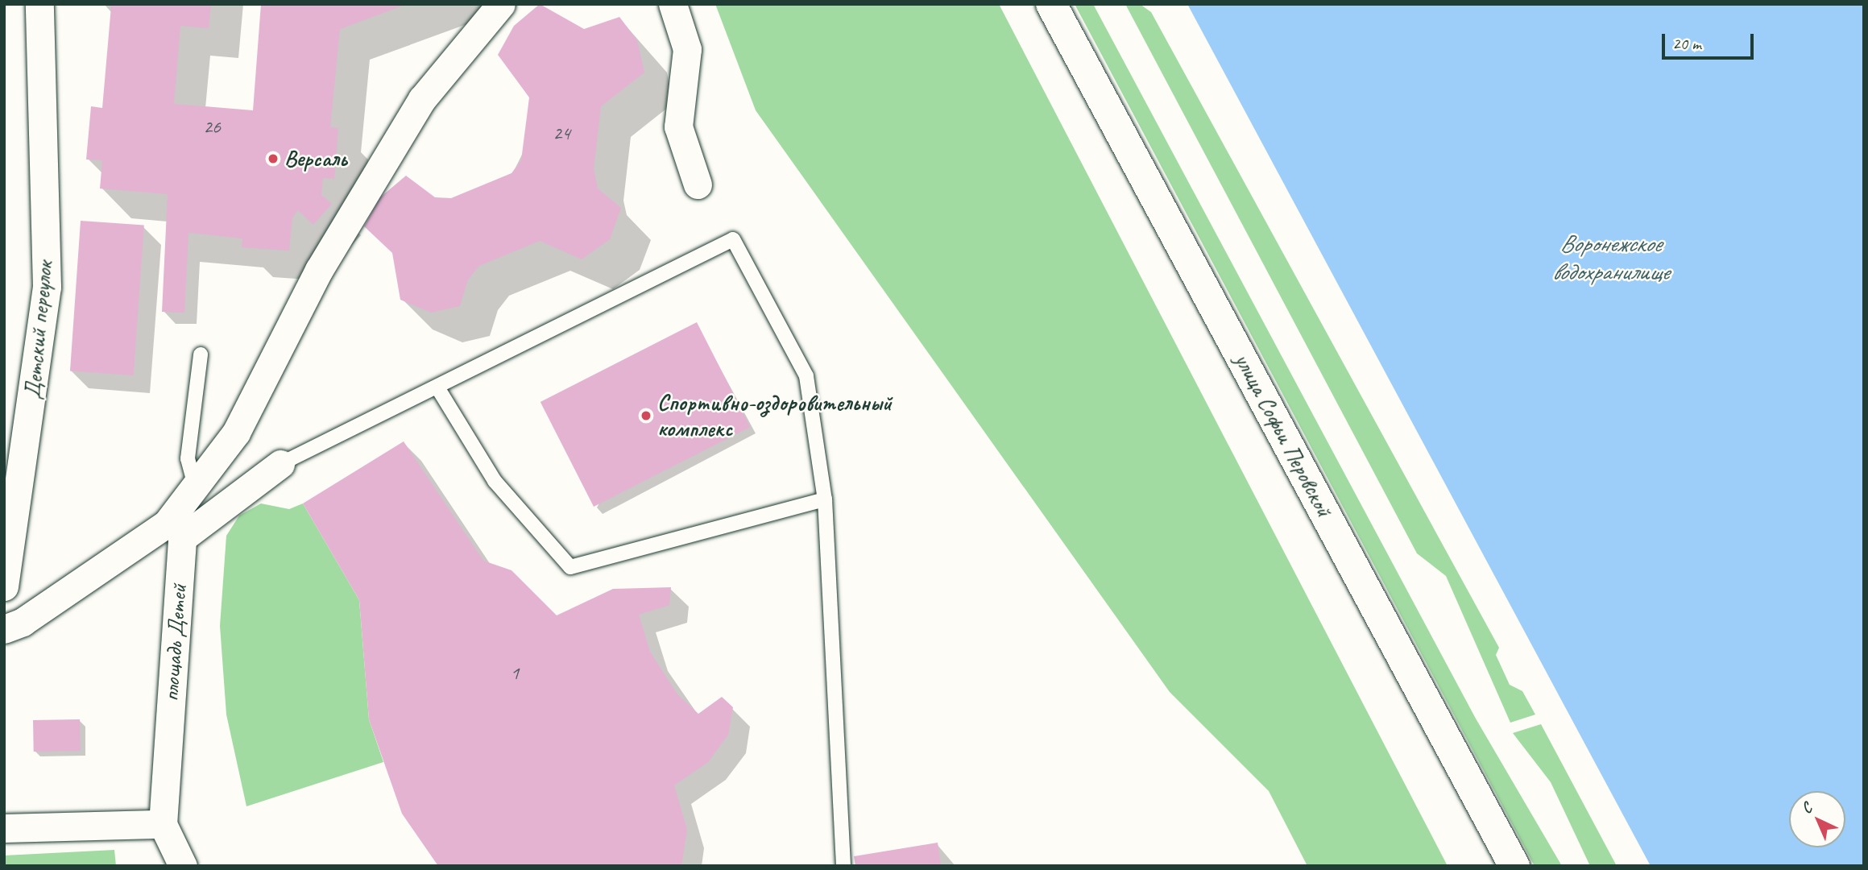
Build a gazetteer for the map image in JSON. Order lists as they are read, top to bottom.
{
  "streets": {
    "main road": ["улица Софьи Перовской"],
    "street": ["Детский переулок", "площадь Детей"]
  },
  "water": ["Воронежское водохранилище"],
  "places": ["Версаль", "Спортивно-оздоровительный комплекс"],
  "house_numbers": ["26", "24", "1"],
  "scale_bar": "20 m",
  "north": "top left"
}
